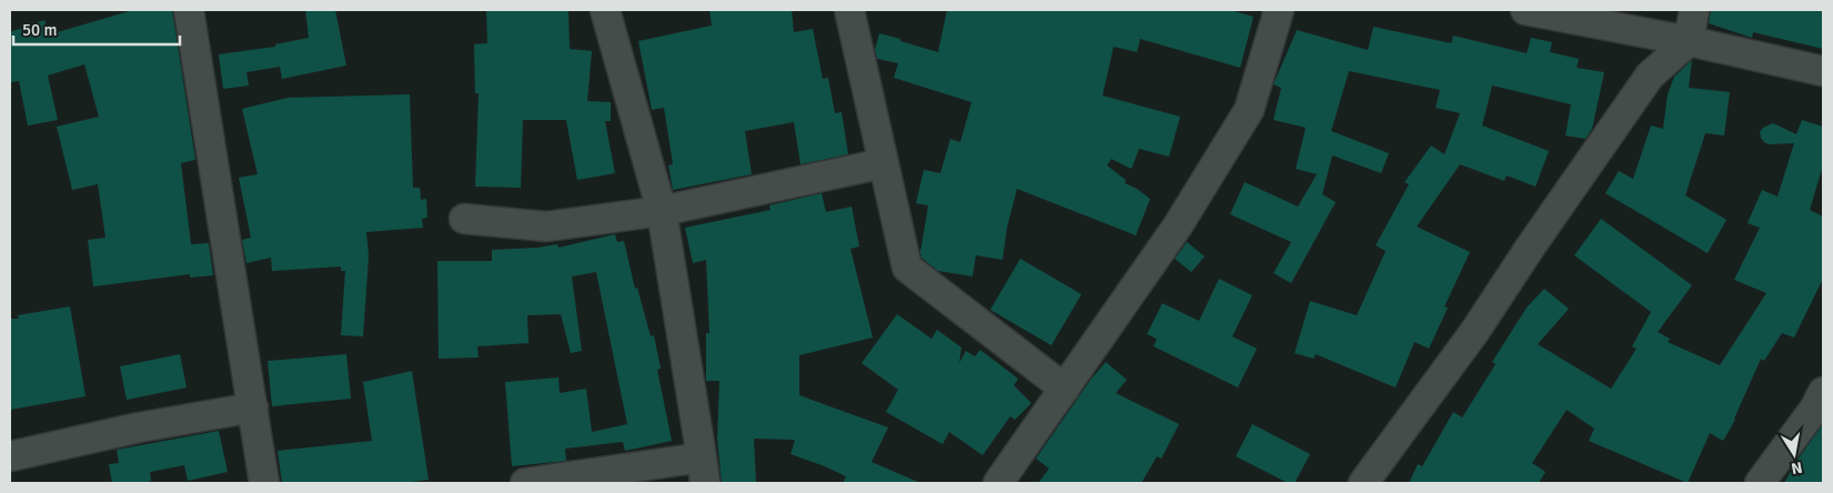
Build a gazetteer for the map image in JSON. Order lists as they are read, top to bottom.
{
  "scale_bar": "50 m",
  "north": "bottom"
}
